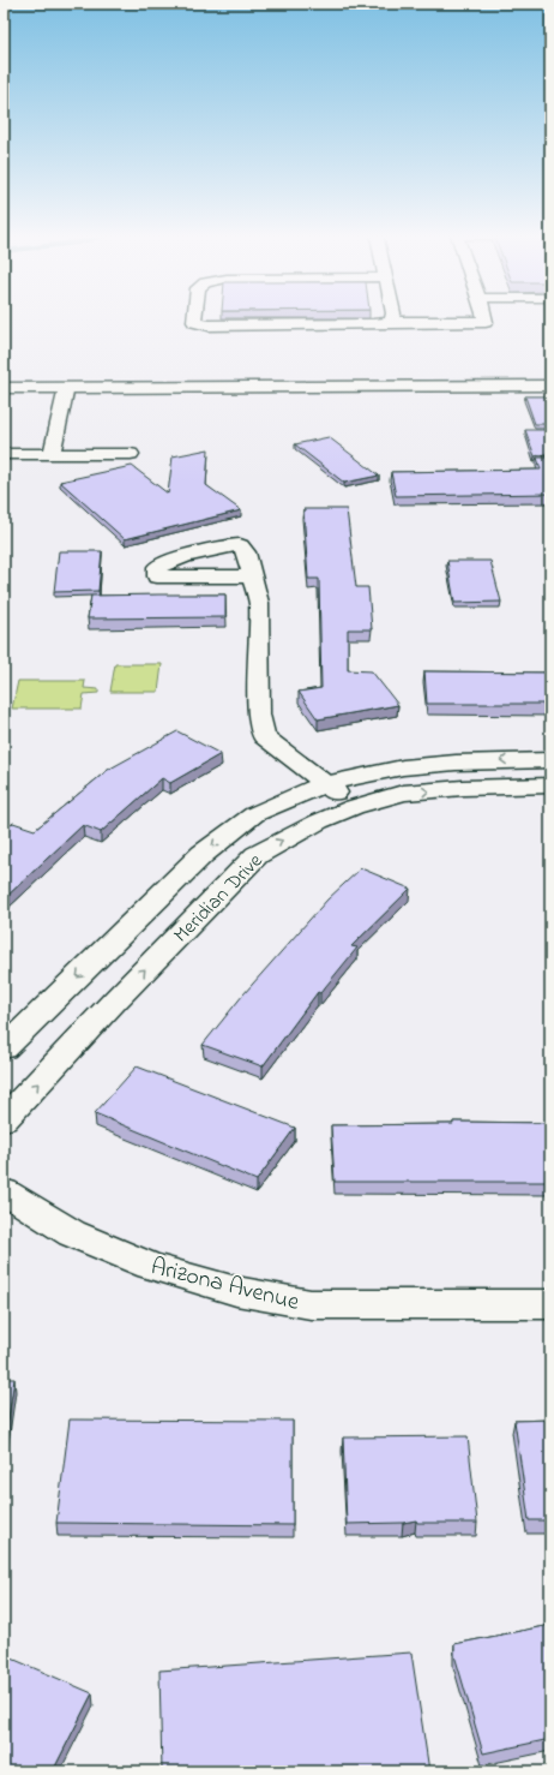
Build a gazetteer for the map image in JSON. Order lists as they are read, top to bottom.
{
  "streets": {
    "street": ["Meridian Drive", "Arizona Avenue"]
  }
}
